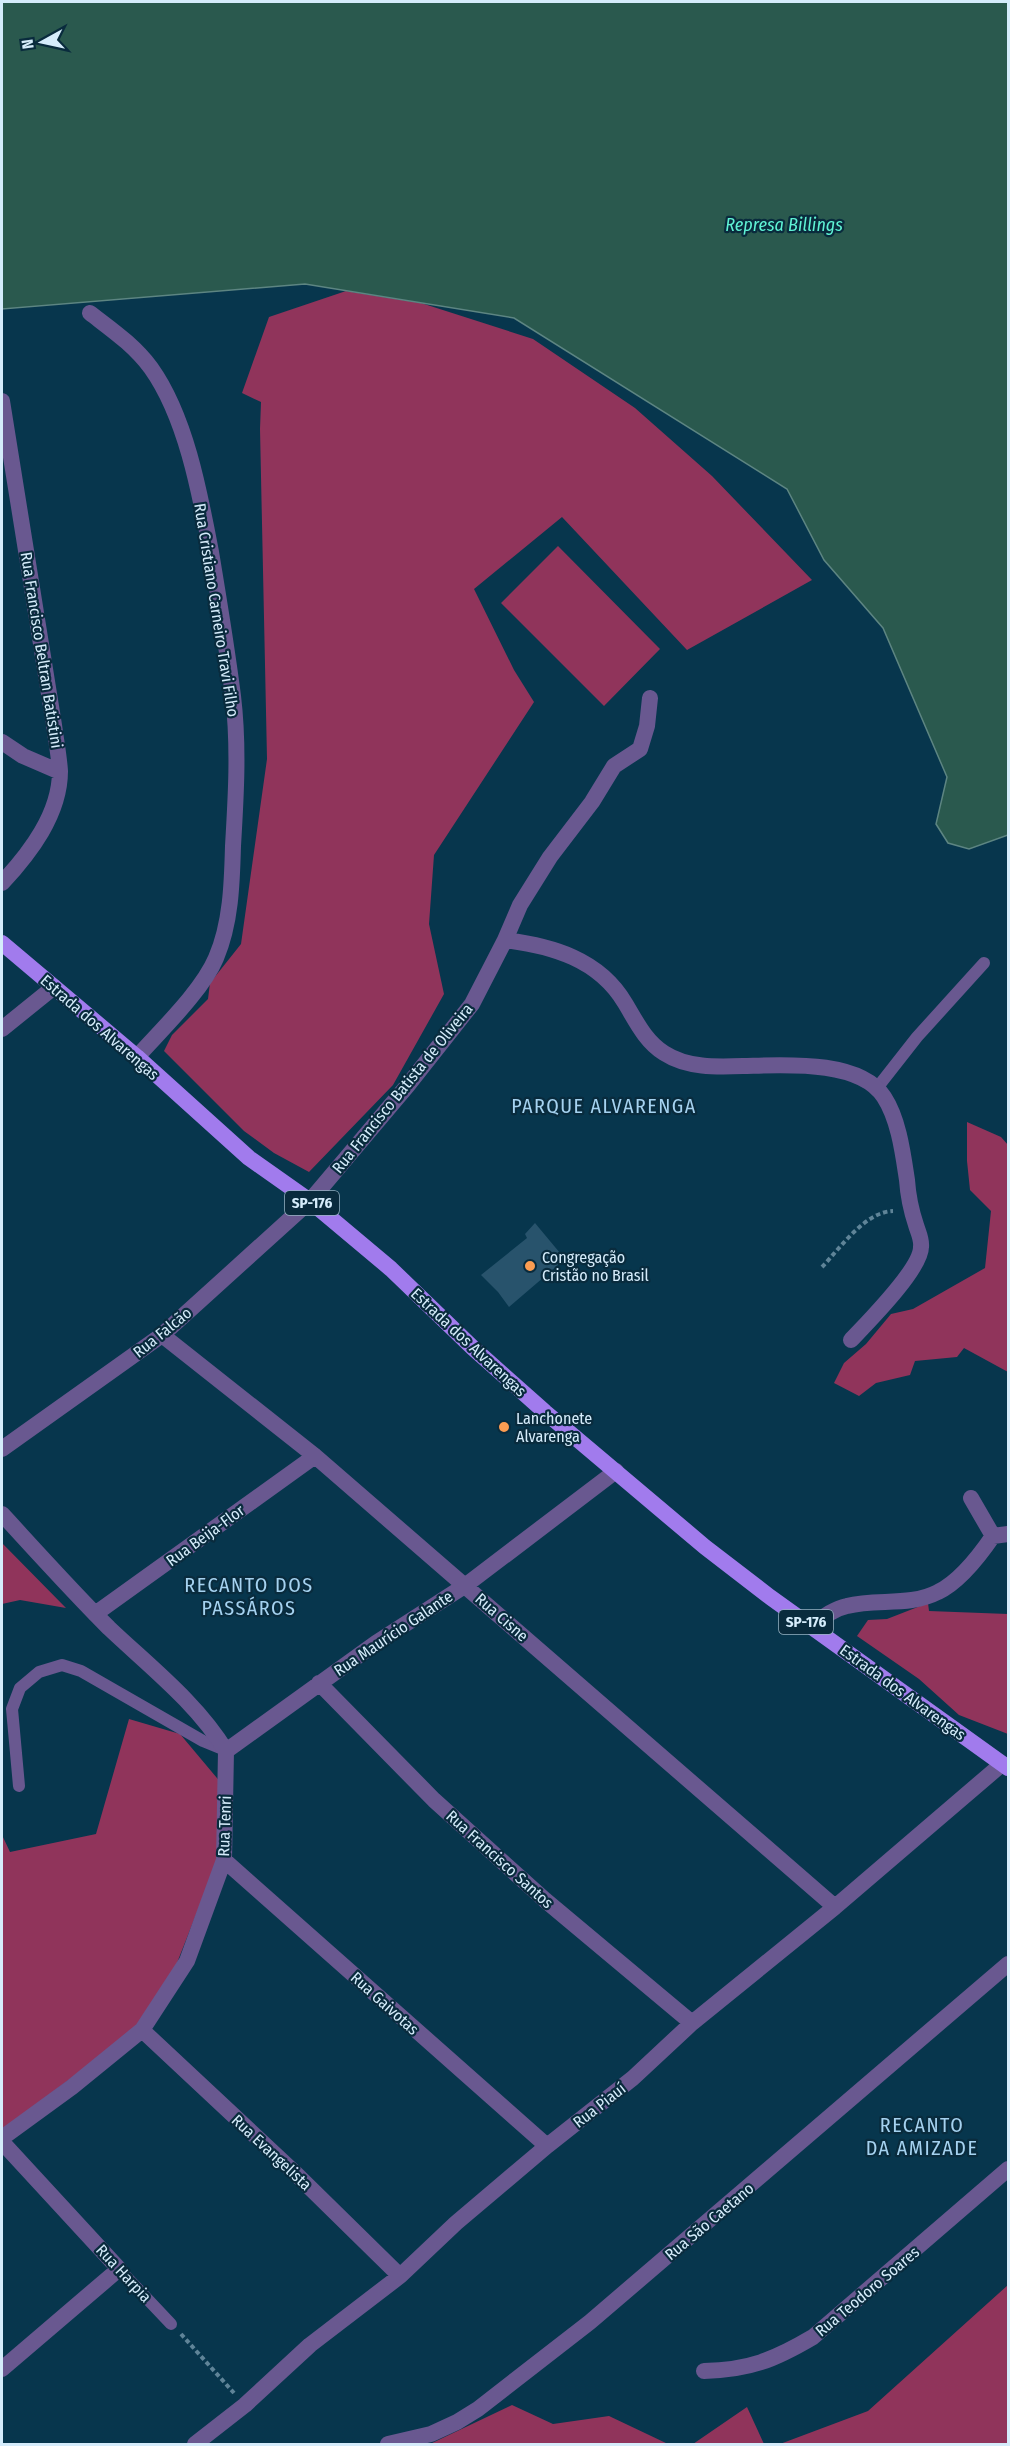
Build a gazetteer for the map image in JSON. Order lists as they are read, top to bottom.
{
  "streets": {
    "main road": ["Estrada dos Alvarengas", "SP-176"],
    "street": [
      "Rua Cristiano Carneiro Travi Filho",
      "Rua Francisco Beltran Batistini",
      "Rua Francisco Batista de Oliveira",
      "Rua Falcão",
      "Rua Beija-Flor",
      "Rua Cisne",
      "Rua Maurício Galante",
      "Rua Tenri",
      "Rua Francisco Santos",
      "Rua Gaivotas",
      "Rua Piauí",
      "Rua Evangelista",
      "Rua São Caetano",
      "Rua Harpia",
      "Rua Teodoro Soares"
    ]
  },
  "crossings": [
    ["Rua Cristiano Carneiro Travi Filho", "Estrada dos Alvarengas"],
    ["Estrada dos Alvarengas", "Rua Francisco Batista de Oliveira"],
    ["Estrada dos Alvarengas", "Rua Falcão"],
    ["Estrada dos Alvarengas", "Rua Maurício Galante"],
    ["Estrada dos Alvarengas", "Rua Piauí"],
    ["Rua Francisco Batista de Oliveira", "Rua Falcão"],
    ["Rua Falcão", "Rua Cisne"],
    ["Rua Beija-Flor", "Rua Cisne"],
    ["Rua Cisne", "Rua Maurício Galante"],
    ["Rua Cisne", "Rua Piauí"],
    ["Rua Maurício Galante", "Rua Tenri"],
    ["Rua Maurício Galante", "Rua Francisco Santos"],
    ["Rua Tenri", "Rua Gaivotas"],
    ["Rua Tenri", "Rua Evangelista"],
    ["Rua Tenri", "Rua Harpia"],
    ["Rua Francisco Santos", "Rua Piauí"],
    ["Rua Gaivotas", "Rua Piauí"],
    ["Rua Piauí", "Rua Evangelista"]
  ],
  "districts": ["PARQUE ALVARENGA", "RECANTO DOS PASSÁROS", "RECANTO DA AMIZADE"],
  "water": ["Represa Billings"],
  "places": ["Congregação Cristão no Brasil", "Lanchonete Alvarenga"],
  "north": "left"
}
